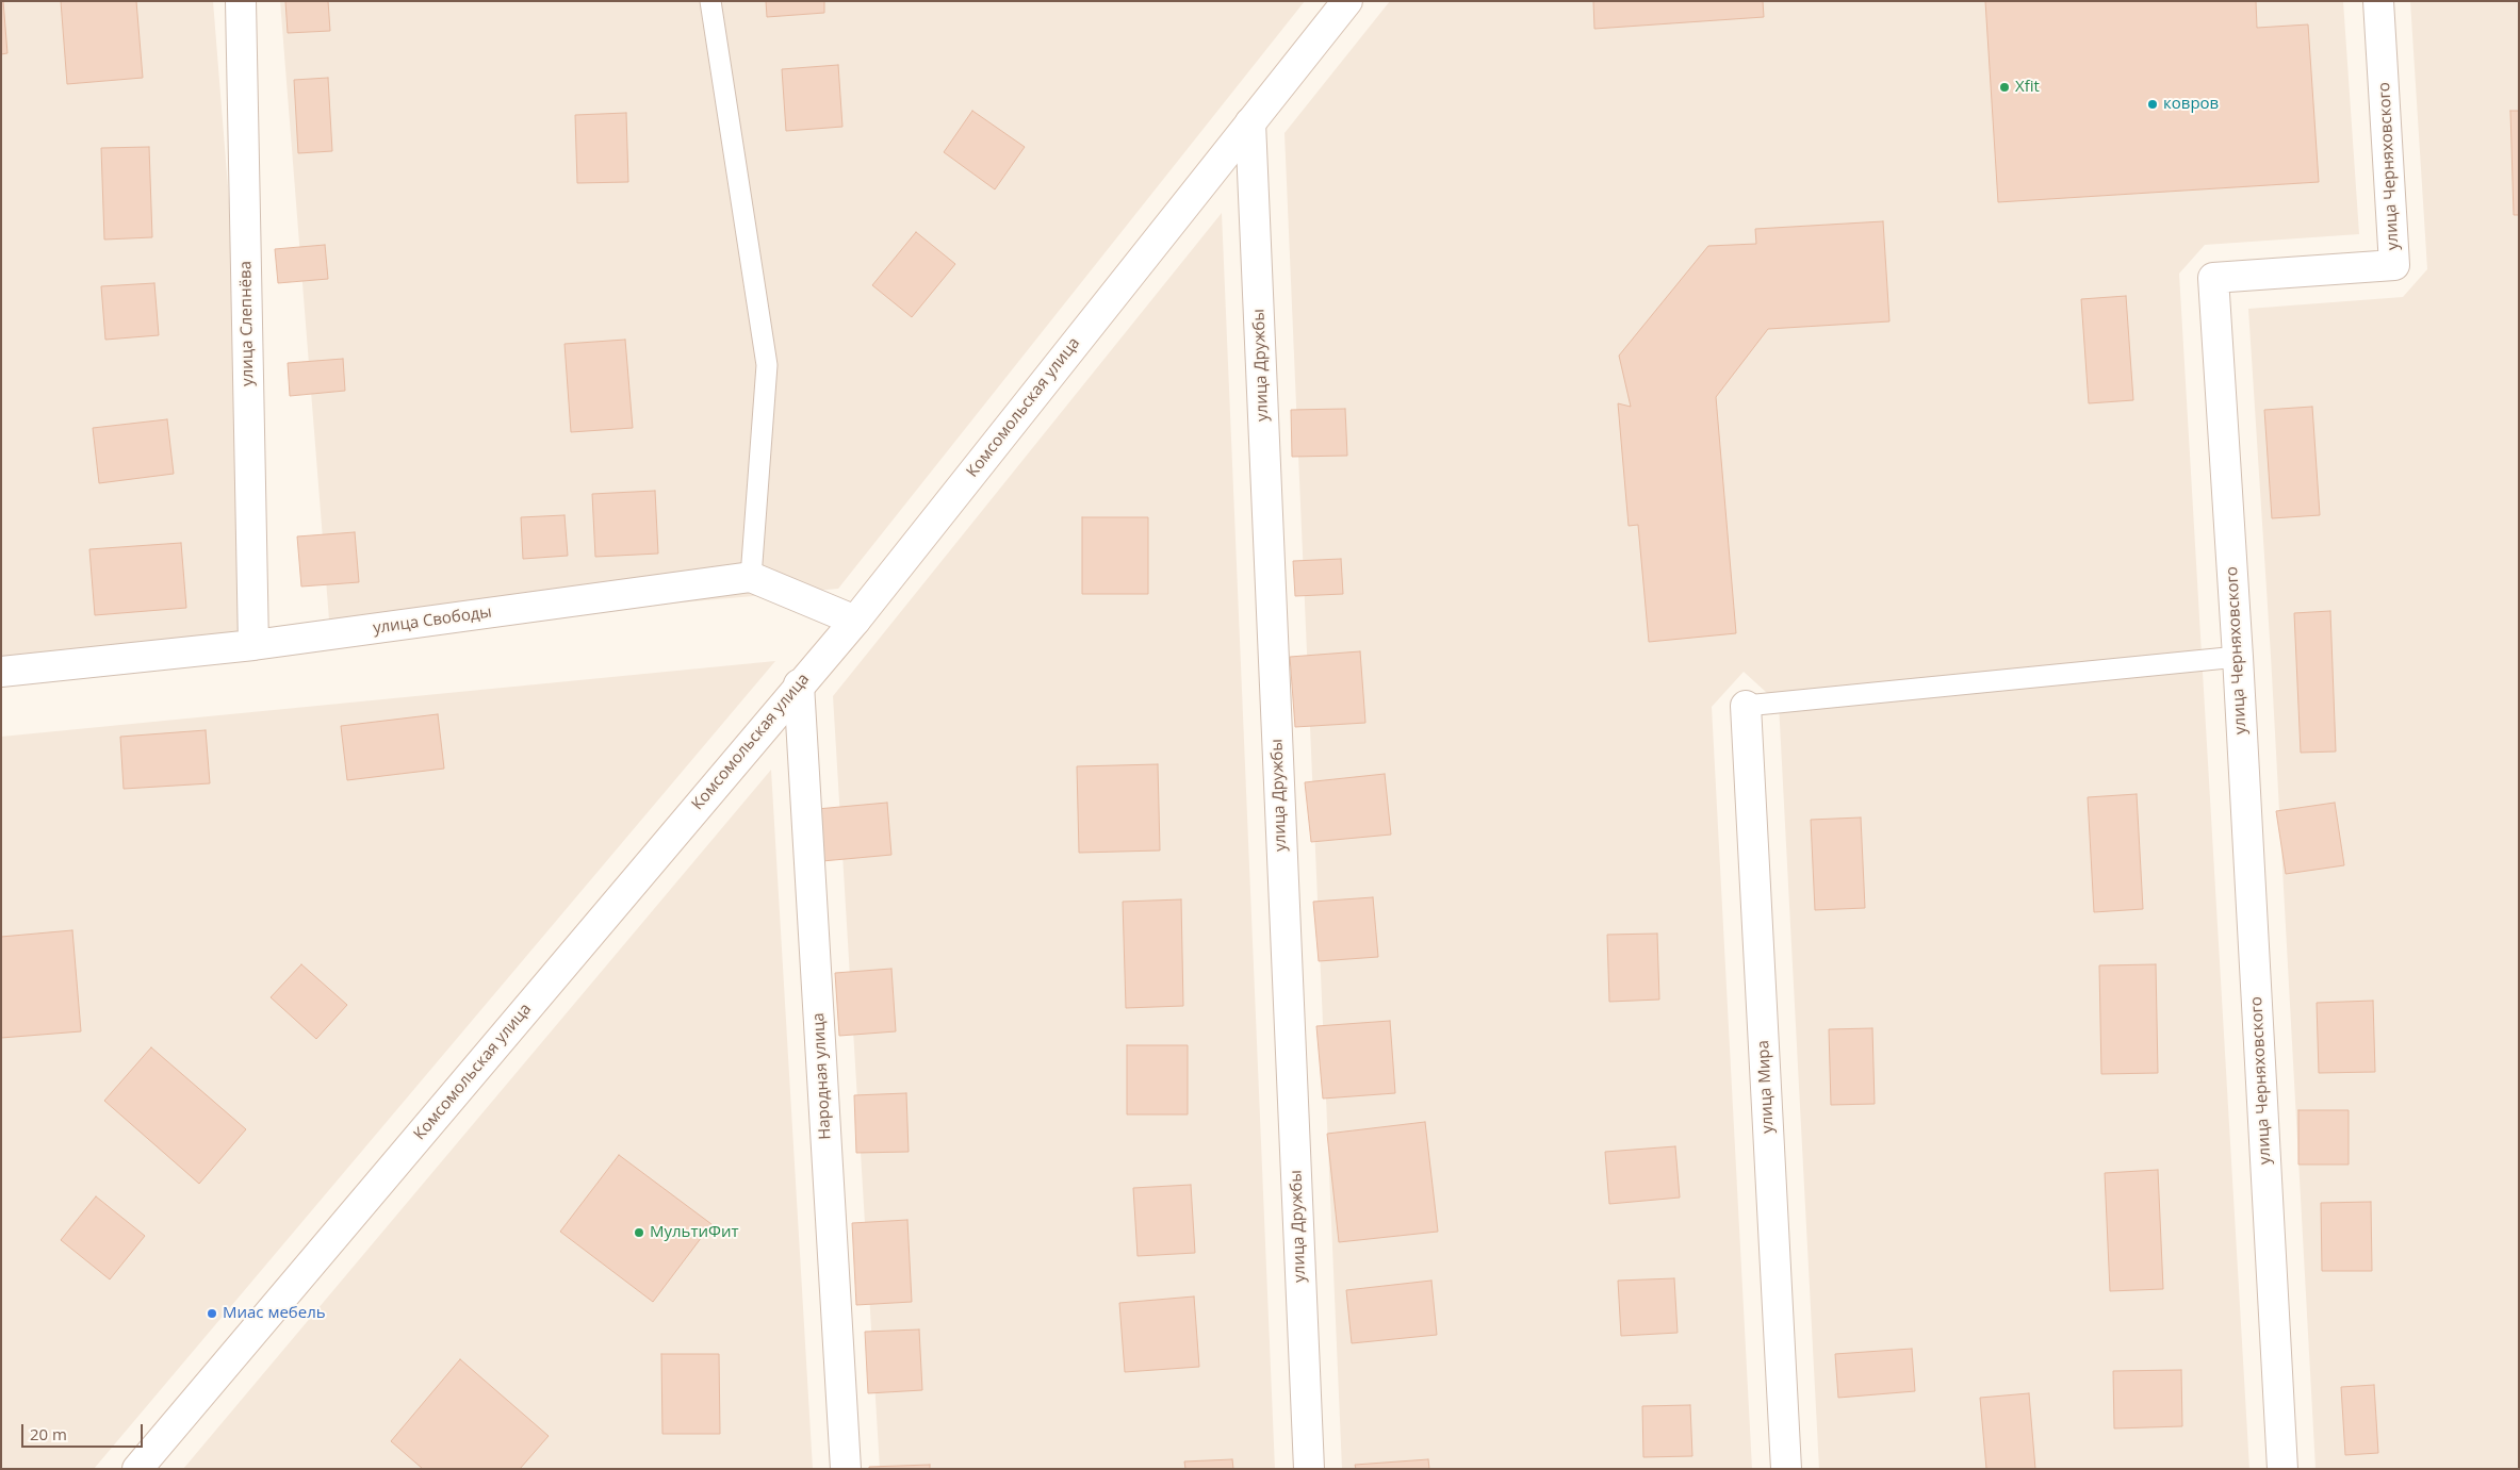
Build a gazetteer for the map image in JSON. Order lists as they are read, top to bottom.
{
  "streets": {
    "street": [
      "улица Черняховского",
      "улица Слепнёва",
      "улица Дружбы",
      "Комсомольская улица",
      "улица Свободы",
      "Народная улица",
      "улица Мира"
    ]
  },
  "crossings": [
    ["улица Слепнёва", "улица Свободы"],
    ["улица Дружбы", "Комсомольская улица"],
    ["Комсомольская улица", "Народная улица"]
  ],
  "places": [
    "Xfit",
    "ковров",
    "МультиФит",
    "Миас мебель"
  ],
  "scale_bar": "20 m"
}
